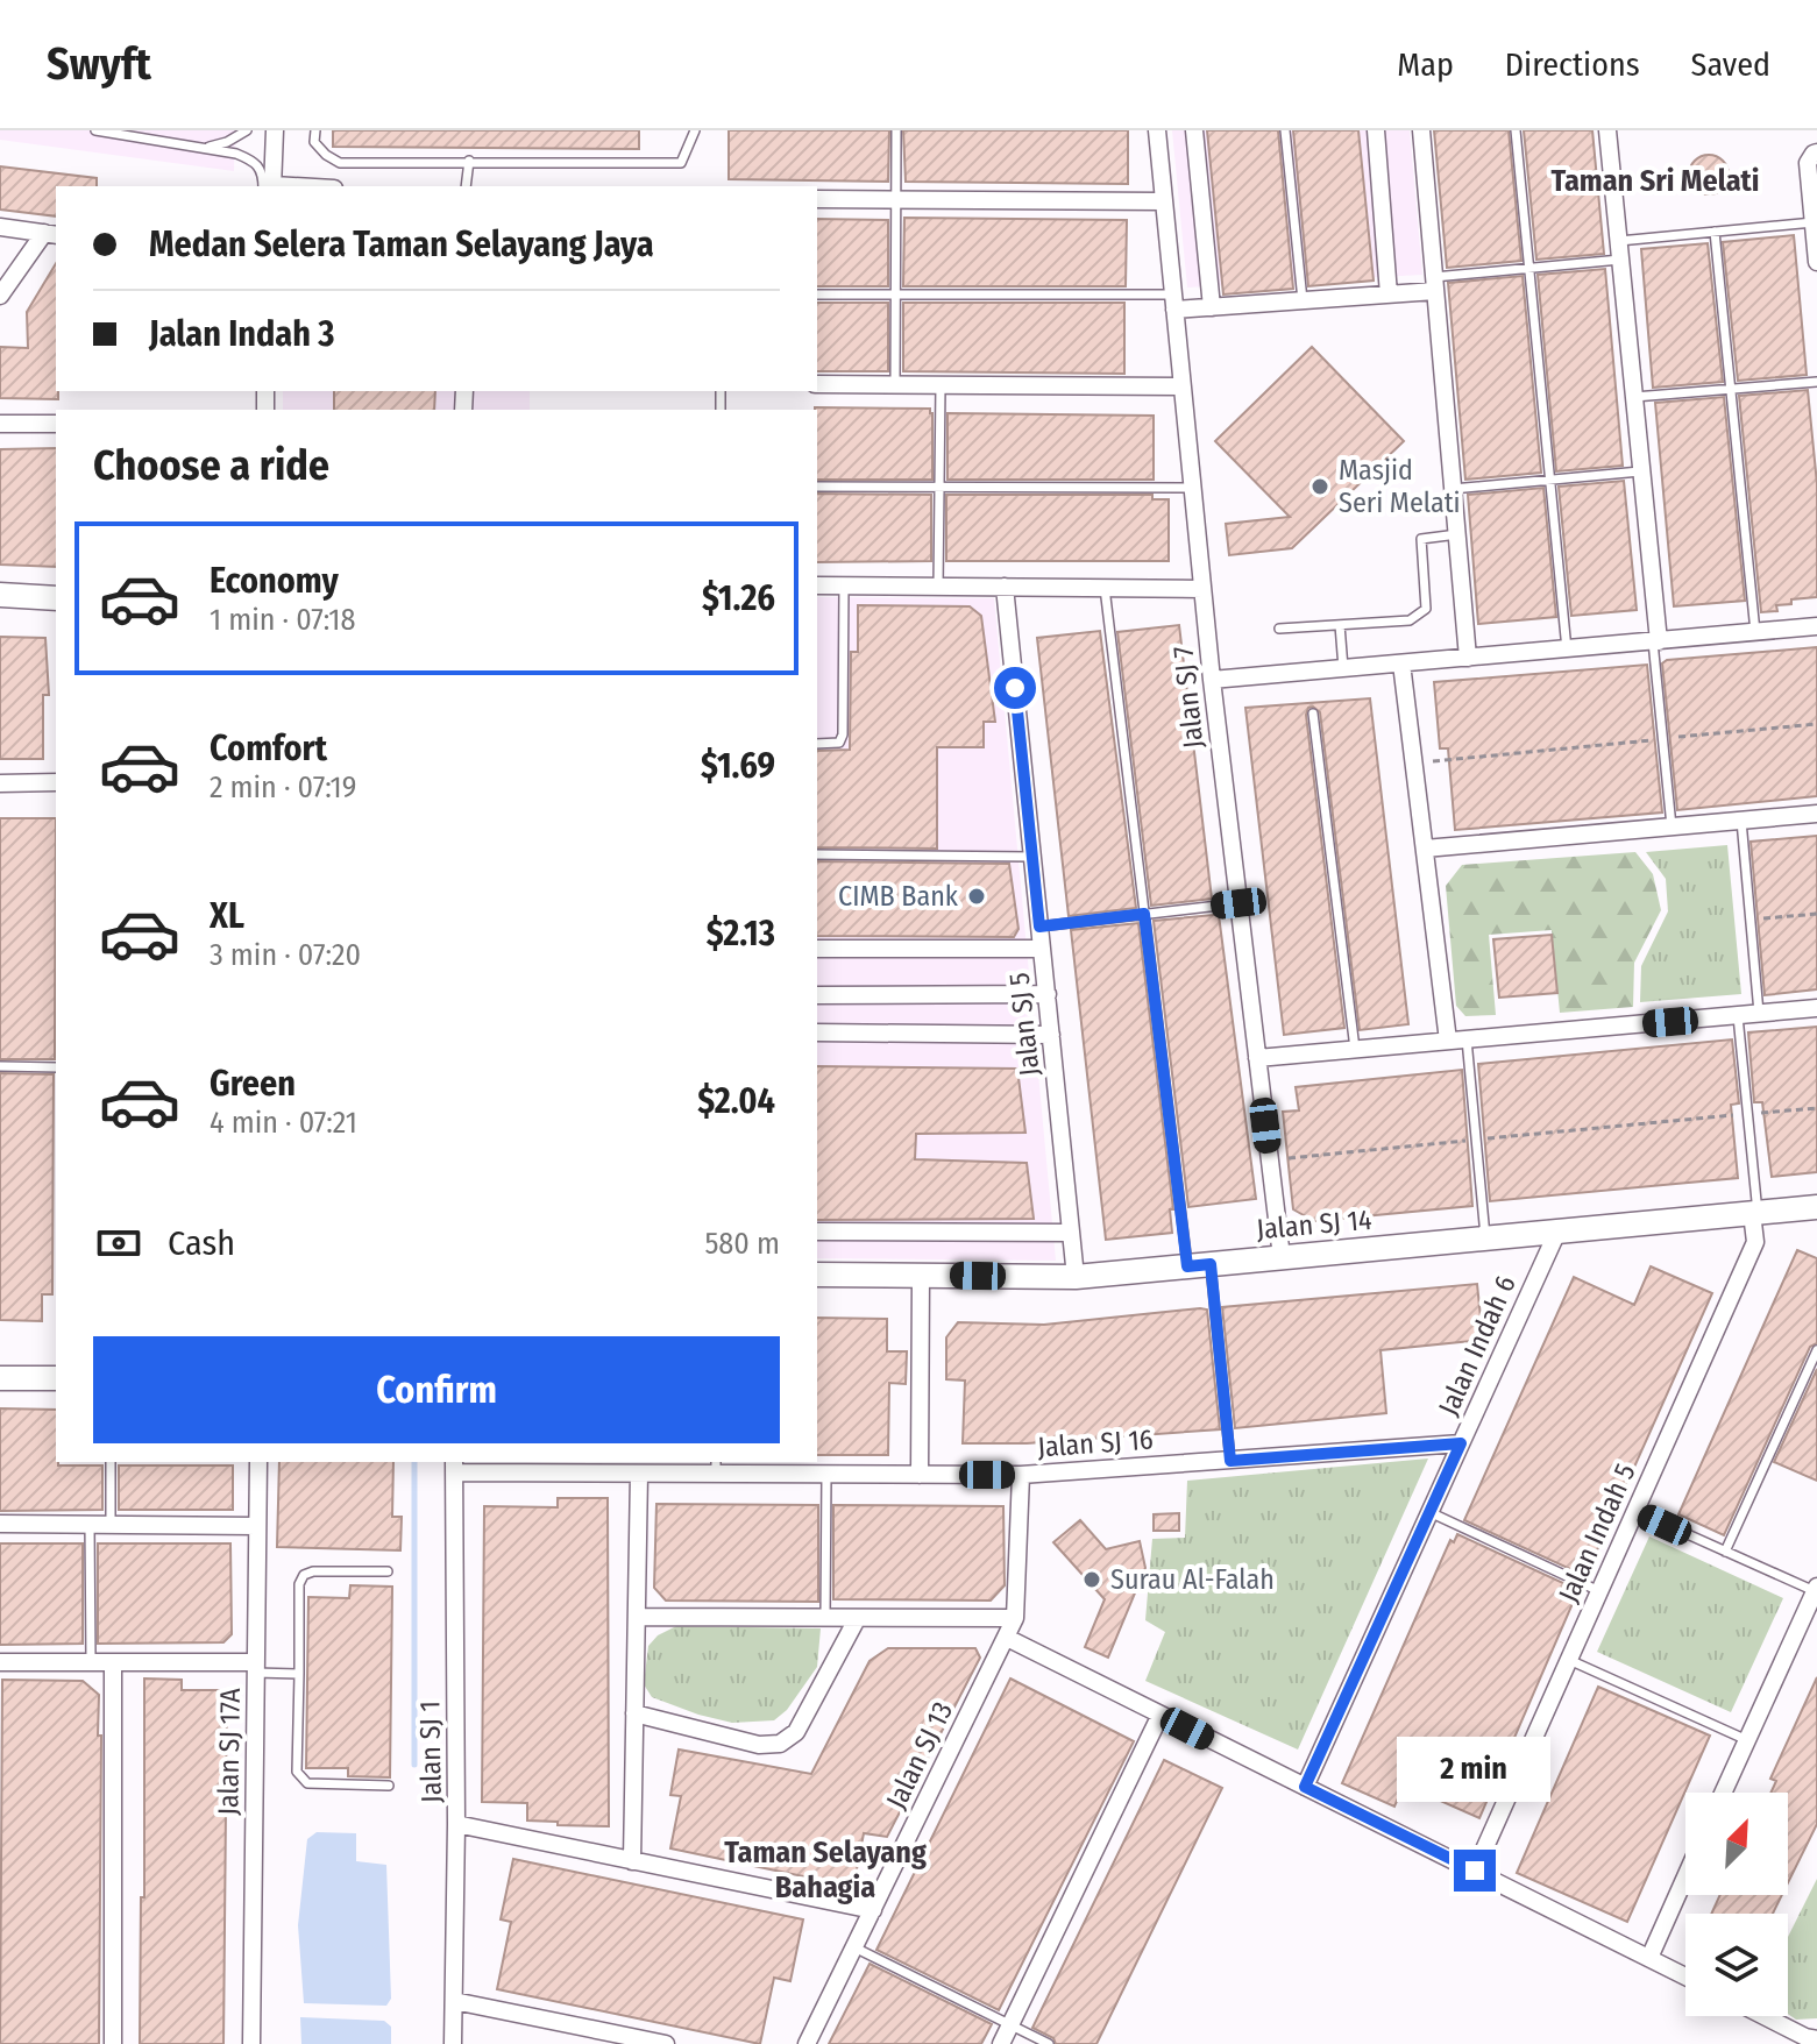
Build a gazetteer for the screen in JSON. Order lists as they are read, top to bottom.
{
  "streets": {
    "street": [
      "Jalan SJ 7",
      "Jalan SJ 5",
      "Jalan SJ 14",
      "Jalan Indah 6",
      "Jalan SJ 16",
      "Jalan Indah 5",
      "Jalan SJ 17A",
      "Jalan SJ 1",
      "Jalan SJ 13"
    ]
  },
  "crossings": [
    ["Jalan SJ 7", "Jalan SJ 14"],
    ["Jalan SJ 5", "Jalan SJ 14"],
    ["Jalan SJ 14", "Jalan Indah 6"],
    ["Jalan SJ 14", "Jalan Indah 5"],
    ["Jalan Indah 6", "Jalan SJ 16"],
    ["Jalan SJ 16", "Jalan SJ 1"],
    ["Jalan SJ 16", "Jalan SJ 13"]
  ],
  "districts": ["Taman Sri Melati", "Taman Selayang Bahagia"],
  "places": ["Masjid Seri Melati", "CIMB Bank", "Surau Al-Falah"],
  "north": "top right",
  "page": {
    "header": "Swyft",
    "nav": ["Map", "Directions", "Saved"],
    "banner": ["Medan Selera Taman Selayang Jaya", "Jalan Indah 3"],
    "heading": "Choose a ride",
    "list": [
      {
        "name": "Economy",
        "note": "1 min · 07:18",
        "value": "$1.26"
      },
      {
        "name": "Comfort",
        "note": "2 min · 07:19",
        "value": "$1.69"
      },
      {
        "name": "XL",
        "note": "3 min · 07:20",
        "value": "$2.13"
      },
      {
        "name": "Green",
        "note": "4 min · 07:21",
        "value": "$2.04"
      }
    ],
    "pay": ["Cash", "580 m"],
    "buttons": "Confirm",
    "bubble": "2 min"
  }
}
